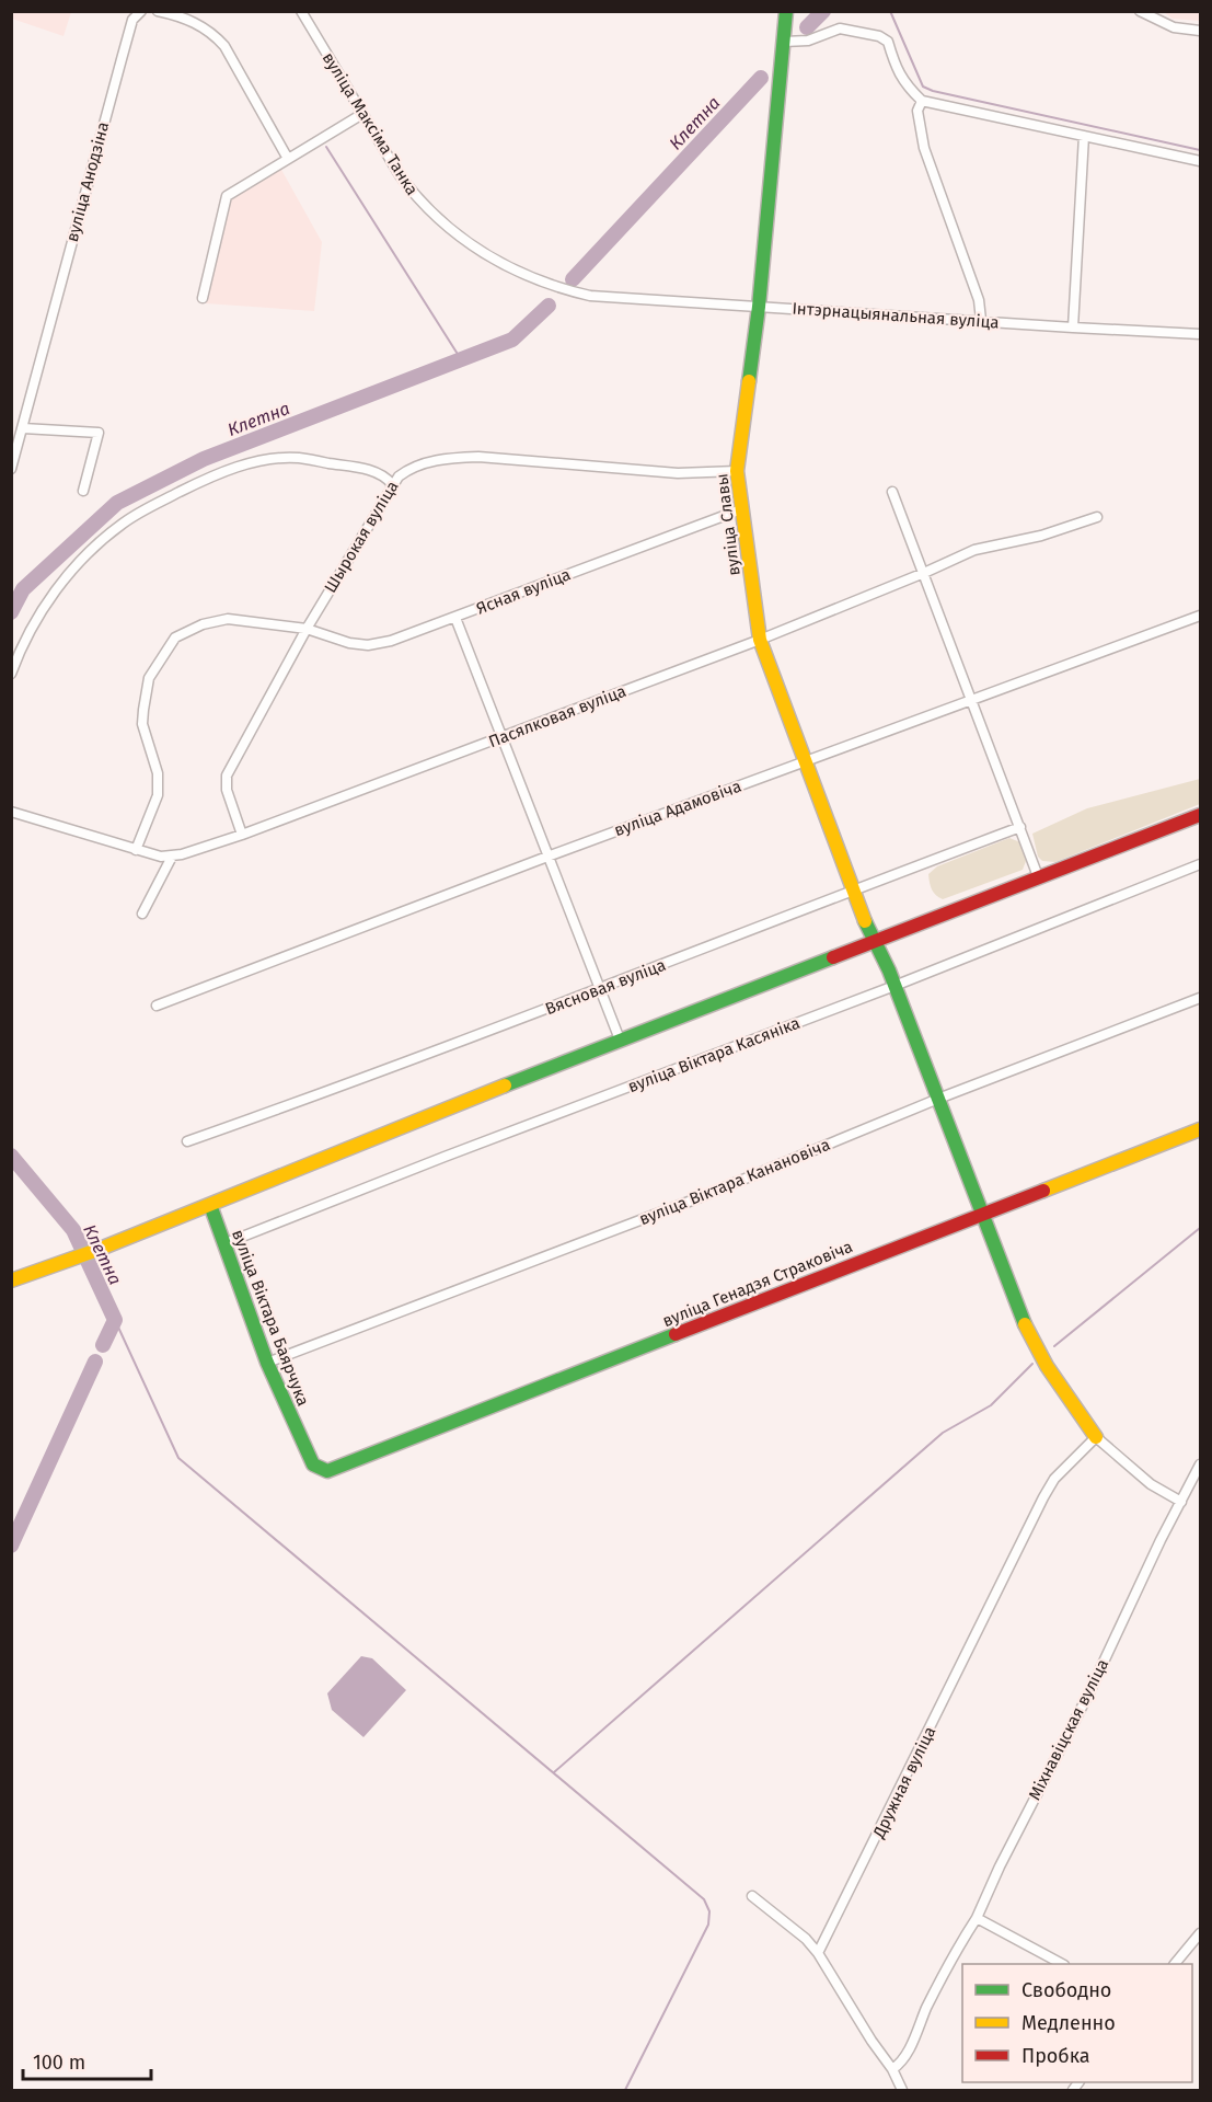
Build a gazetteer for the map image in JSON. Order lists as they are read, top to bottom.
{
  "streets": {
    "street": [
      "вуліца Максіма Танка",
      "вуліца Анодзіна",
      "Інтэрнацыянальная вуліца",
      "вуліца Славы",
      "Шырокая вуліца",
      "Ясная вуліца",
      "Пасялковая вуліца",
      "вуліца Адамовіча",
      "Вясновая вуліца",
      "вуліца Віктара Касяніка",
      "вуліца Віктара Канановіча",
      "вуліца Генадзя Страковіча",
      "вуліца Віктара Баярчука",
      "Міхнавіцская вуліца",
      "Дружная вуліца"
    ]
  },
  "crossings": [
    ["вуліца Максіма Танка", "Інтэрнацыянальная вуліца"],
    ["Інтэрнацыянальная вуліца", "вуліца Славы"],
    ["вуліца Славы", "Шырокая вуліца"],
    ["вуліца Славы", "Ясная вуліца"],
    ["вуліца Славы", "Пасялковая вуліца"],
    ["вуліца Славы", "вуліца Адамовіча"],
    ["вуліца Славы", "Вясновая вуліца"],
    ["вуліца Славы", "вуліца Віктара Касяніка"],
    ["вуліца Славы", "вуліца Віктара Канановіча"],
    ["вуліца Славы", "вуліца Генадзя Страковіча"],
    ["вуліца Славы", "Дружная вуліца"],
    ["Шырокая вуліца", "Ясная вуліца"],
    ["Шырокая вуліца", "Пасялковая вуліца"],
    ["вуліца Віктара Касяніка", "вуліца Віктара Баярчука"],
    ["вуліца Віктара Канановіча", "вуліца Віктара Баярчука"],
    ["вуліца Генадзя Страковіча", "вуліца Віктара Баярчука"]
  ],
  "water": ["Клетна"],
  "legend": ["Свободно", "Медленно", "Пробка"],
  "scale_bar": "100 m"
}
